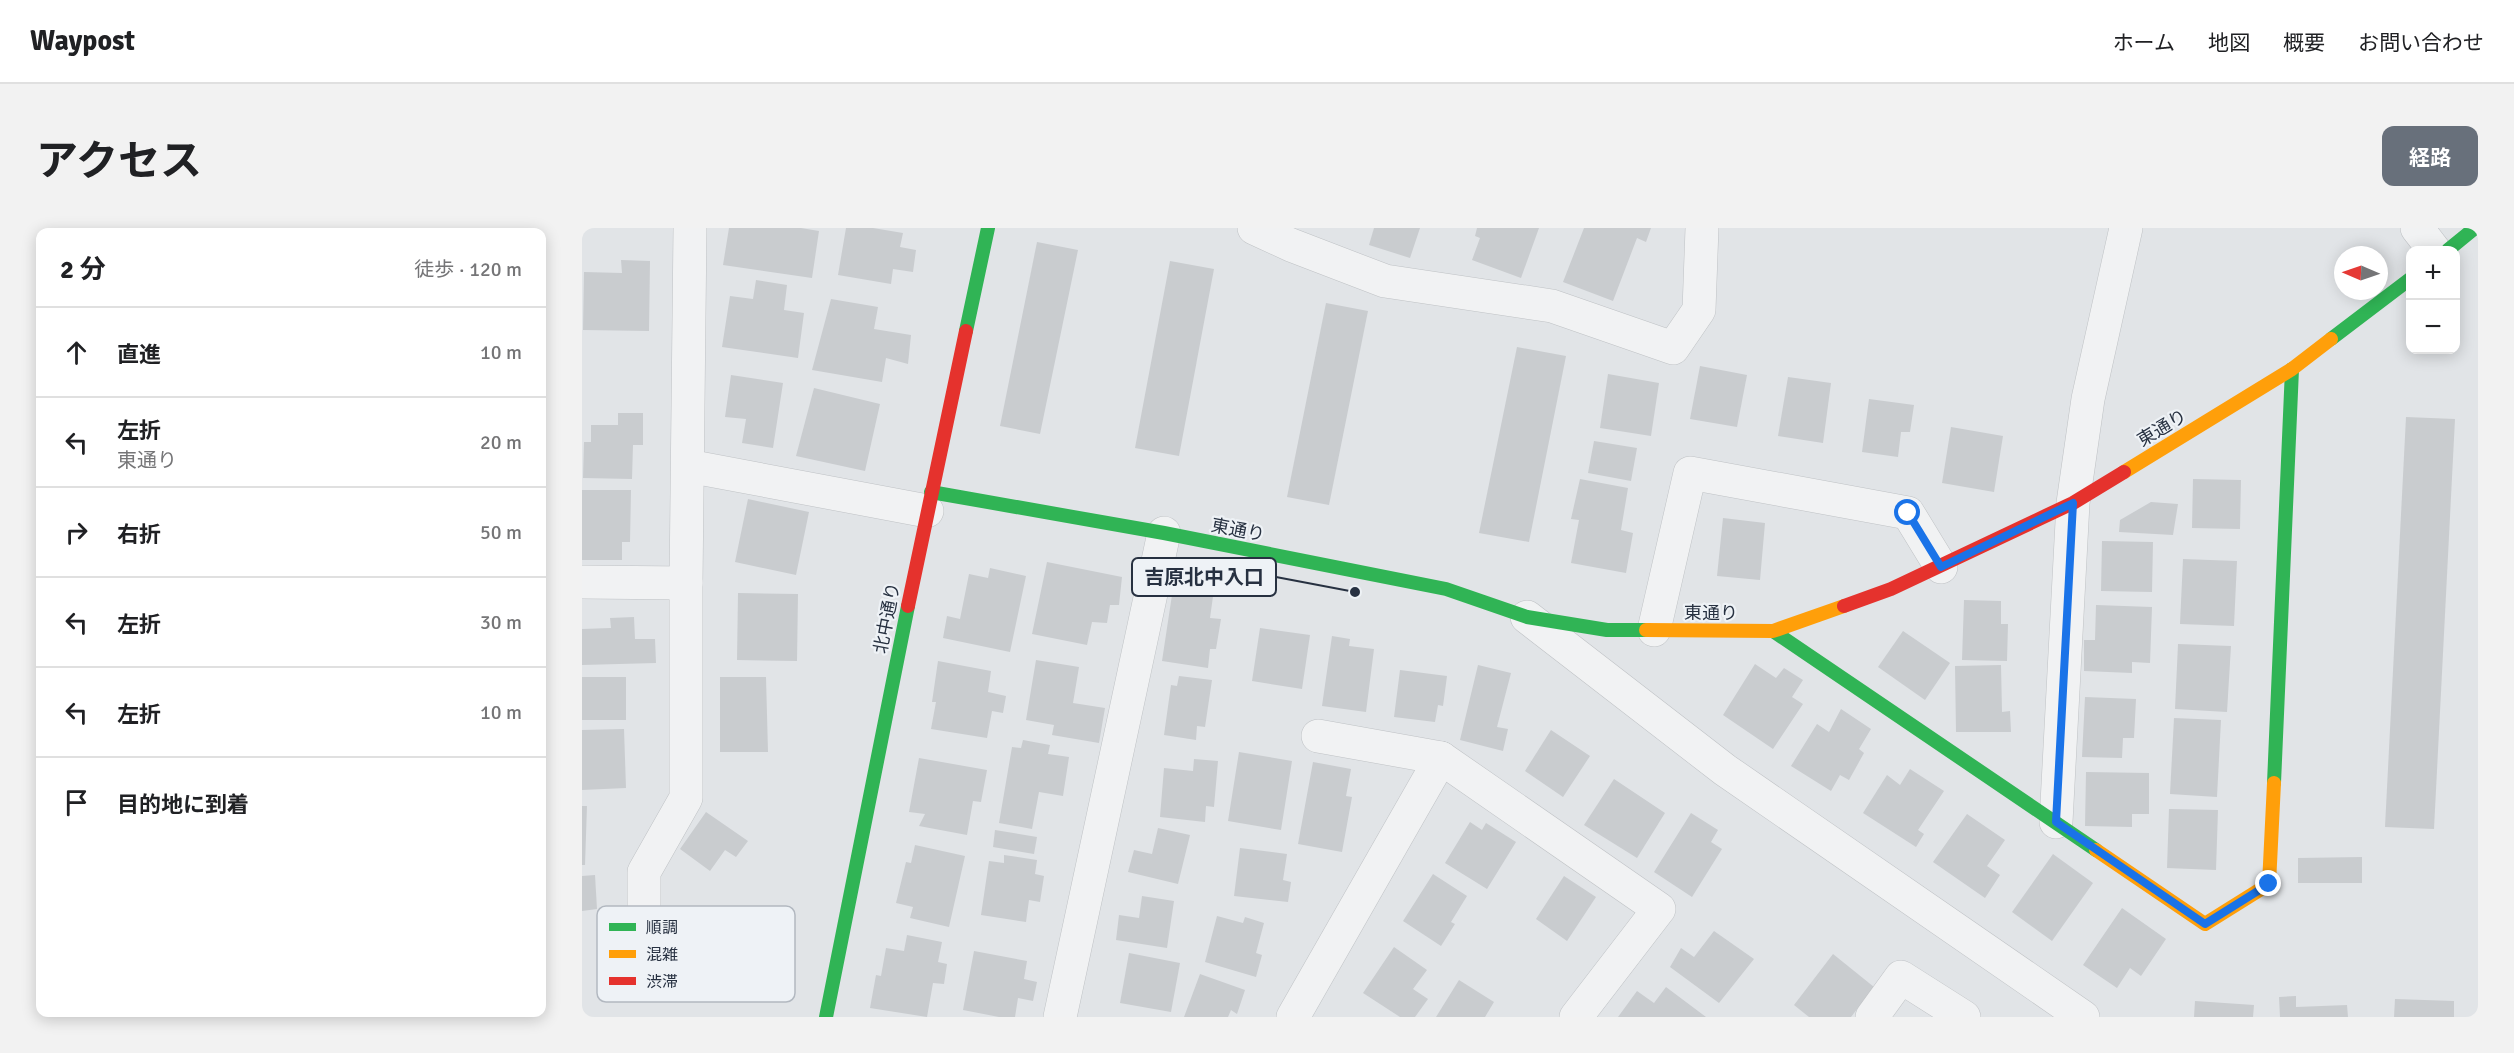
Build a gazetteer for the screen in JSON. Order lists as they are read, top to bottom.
{
  "streets": {
    "street": ["東通り", "北中通り"]
  },
  "crossings": [
    ["東通り", "北中通り"]
  ],
  "places": ["吉原北中入口"],
  "legend": ["順調", "混雑", "渋滞"],
  "north": "left",
  "page": {
    "header": "Waypost",
    "nav": [
      "ホーム",
      "地図",
      "概要",
      "お問い合わせ"
    ],
    "title": "アクセス",
    "buttons": "経路",
    "heading": ["2 分", "徒歩 · 120 m"],
    "map_buttons": ["+", "−"],
    "list": [
      ["直進", "10 m"],
      ["左折", "東通り", "20 m"],
      ["右折", "50 m"],
      ["左折", "30 m"],
      ["左折", "10 m"],
      "目的地に到着"
    ]
  }
}
